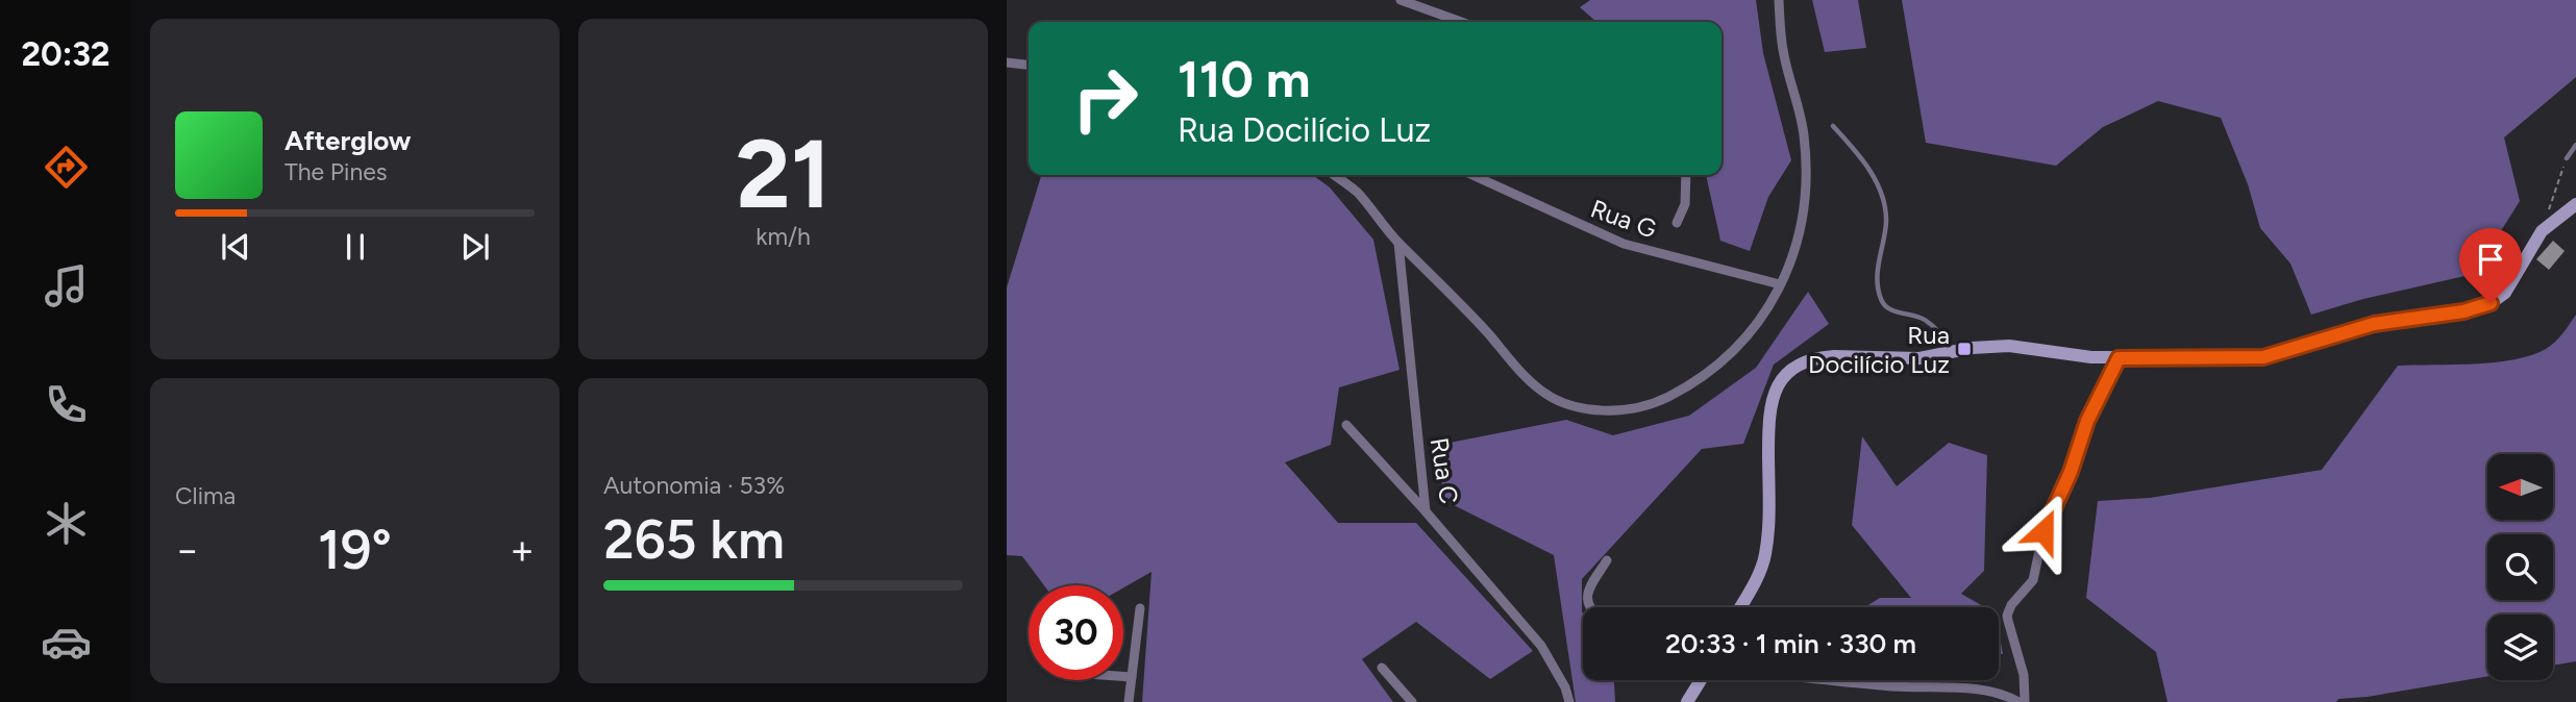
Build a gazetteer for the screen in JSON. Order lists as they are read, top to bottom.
{
  "streets": {
    "street": ["Rua G", "Rua C"]
  },
  "places": {
    "transit": ["Rua Docilício Luz"]
  },
  "north": "left",
  "page": {
    "tabs": "20:32",
    "tile": [
      ["21", "km/h"],
      "Clima",
      ["Autonomia · 53%", "265 km"]
    ],
    "turn": ["110 m", "Rua Docilício Luz"],
    "song": ["Afterglow", "The Pines"],
    "heat": ["−", "19°", "+"],
    "limit": "30",
    "trip": "20:33 · 1 min · 330 m"
  }
}
